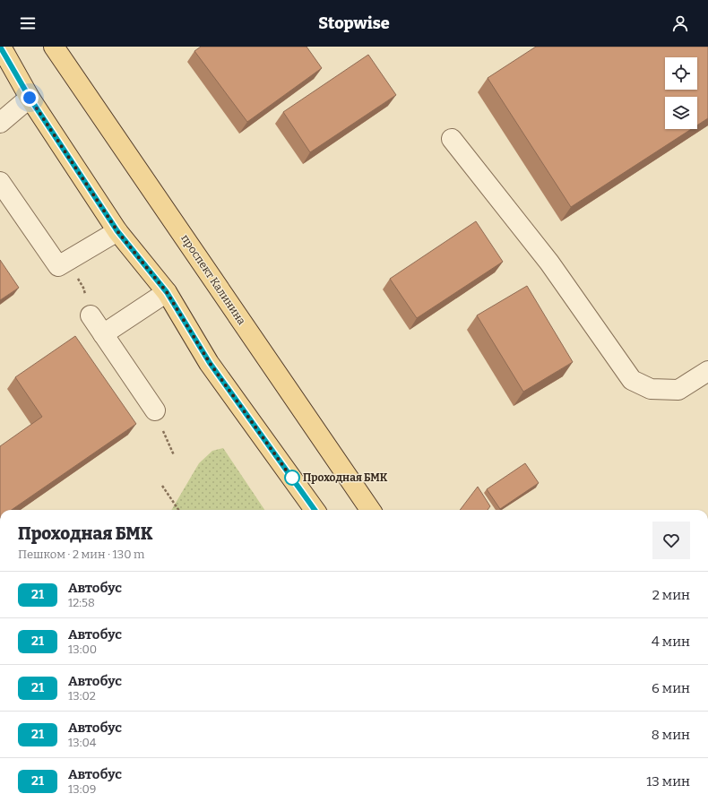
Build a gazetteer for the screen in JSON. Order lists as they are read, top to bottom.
{
  "streets": {
    "main road": ["проспект Калинина"]
  },
  "places": ["Проходная БМК"],
  "lines": ["bus line 21"],
  "page": {
    "header": "Stopwise",
    "heading": ["Проходная БМК", "Пешком · 2 мин · 130 m"],
    "list": [
      {
        "mark": "21",
        "name": "Автобус",
        "note": "12:58",
        "value": "2 мин"
      },
      {
        "mark": "21",
        "name": "Автобус",
        "note": "13:00",
        "value": "4 мин"
      },
      {
        "mark": "21",
        "name": "Автобус",
        "note": "13:02",
        "value": "6 мин"
      },
      {
        "mark": "21",
        "name": "Автобус",
        "note": "13:04",
        "value": "8 мин"
      },
      {
        "mark": "21",
        "name": "Автобус",
        "note": "13:09",
        "value": "13 мин"
      }
    ]
  }
}
